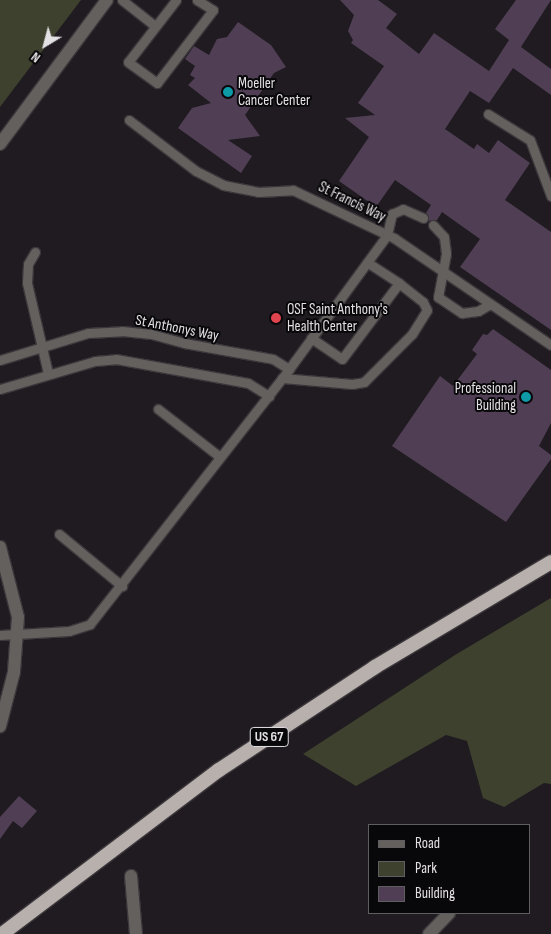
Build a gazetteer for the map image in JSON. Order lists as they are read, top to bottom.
{
  "streets": {
    "highway": ["US 67"],
    "lane": ["St Francis Way", "St Anthonys Way"]
  },
  "places": ["Moeller Cancer Center", "OSF Saint Anthony's Health Center", "Professional Building"],
  "legend": ["Road", "Park", "Building"],
  "north": "bottom left"
}
